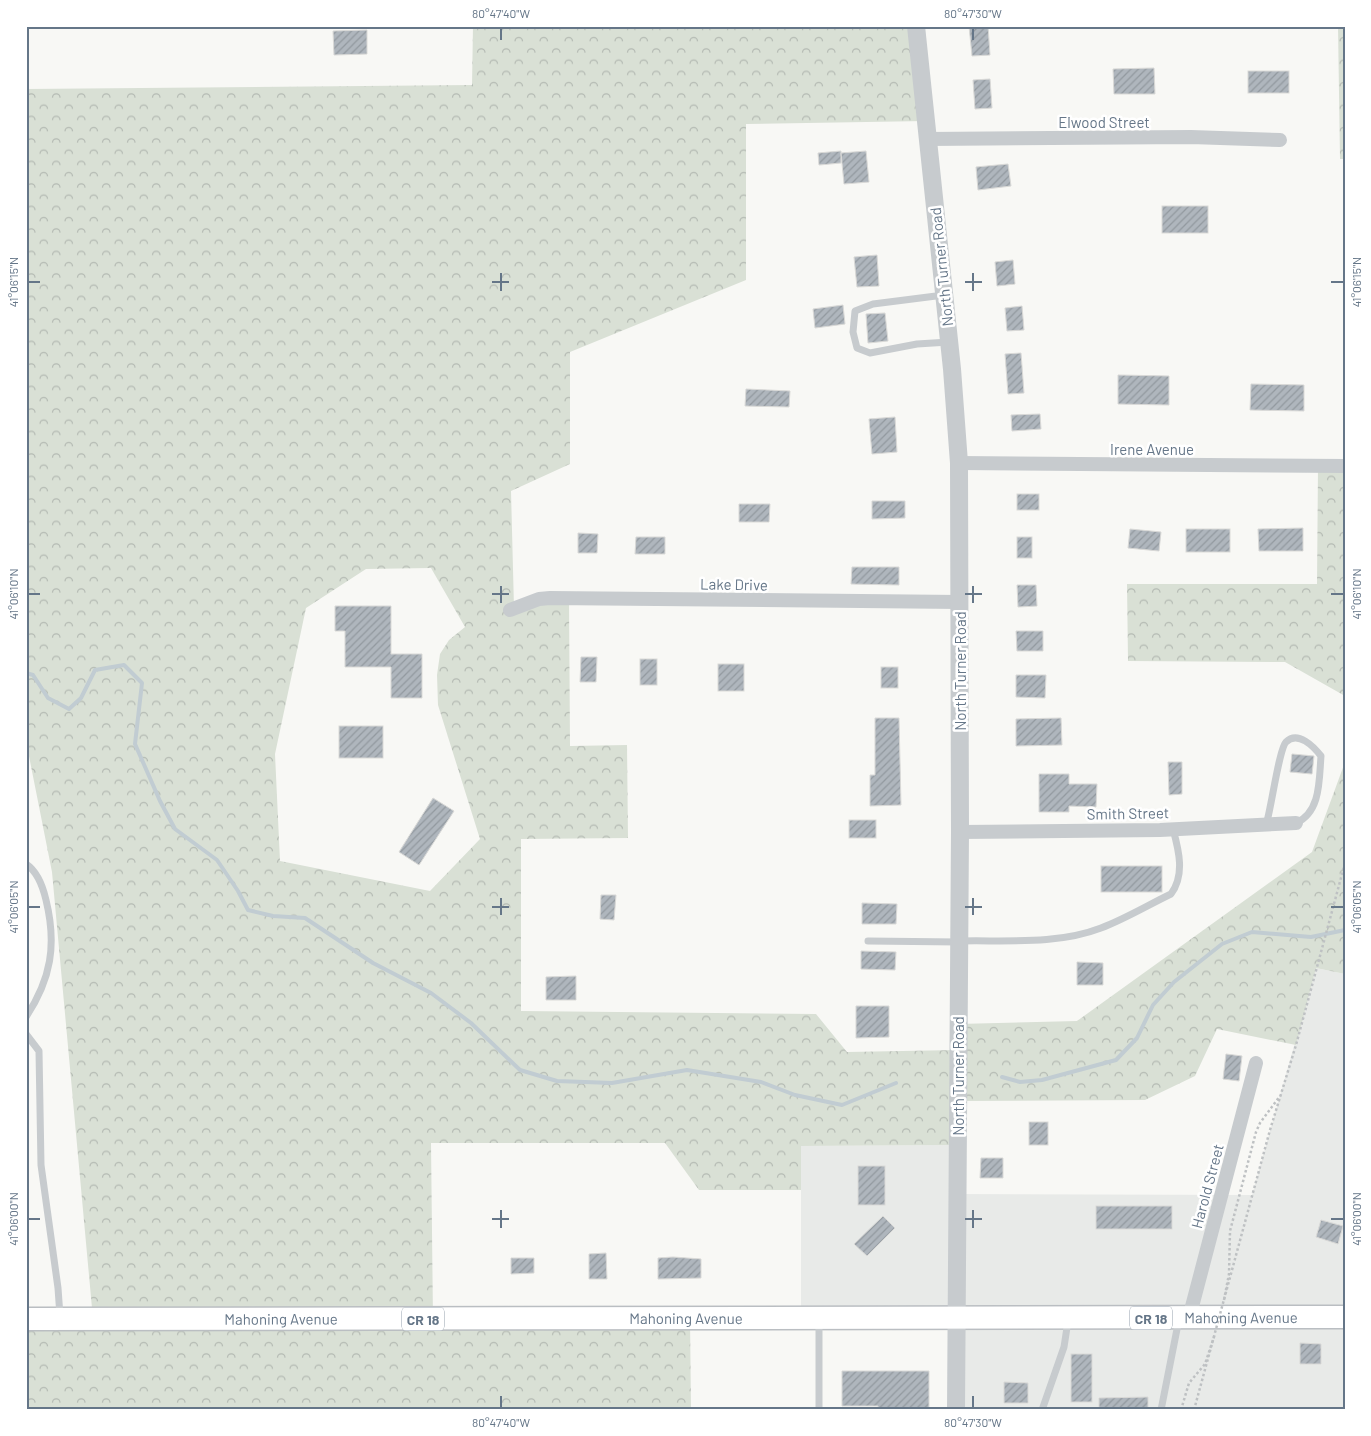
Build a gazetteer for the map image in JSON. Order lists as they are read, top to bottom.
{
  "streets": {
    "main road": ["Mahoning Avenue", "CR 18"],
    "street": [
      "Elwood Street",
      "North Turner Road",
      "Irene Avenue",
      "Lake Drive",
      "Smith Street",
      "Harold Street"
    ]
  },
  "crossings": [
    ["Elwood Street", "North Turner Road"],
    ["North Turner Road", "Irene Avenue"],
    ["North Turner Road", "Lake Drive"],
    ["North Turner Road", "Smith Street"],
    ["North Turner Road", "Mahoning Avenue"],
    ["Harold Street", "Mahoning Avenue"]
  ],
  "coordinates": [
    "80°47'40\"W",
    "80°47'30\"W",
    "41°06'15\"N",
    "41°06'10\"N",
    "41°06'05\"N",
    "41°06'00\"N"
  ]
}
